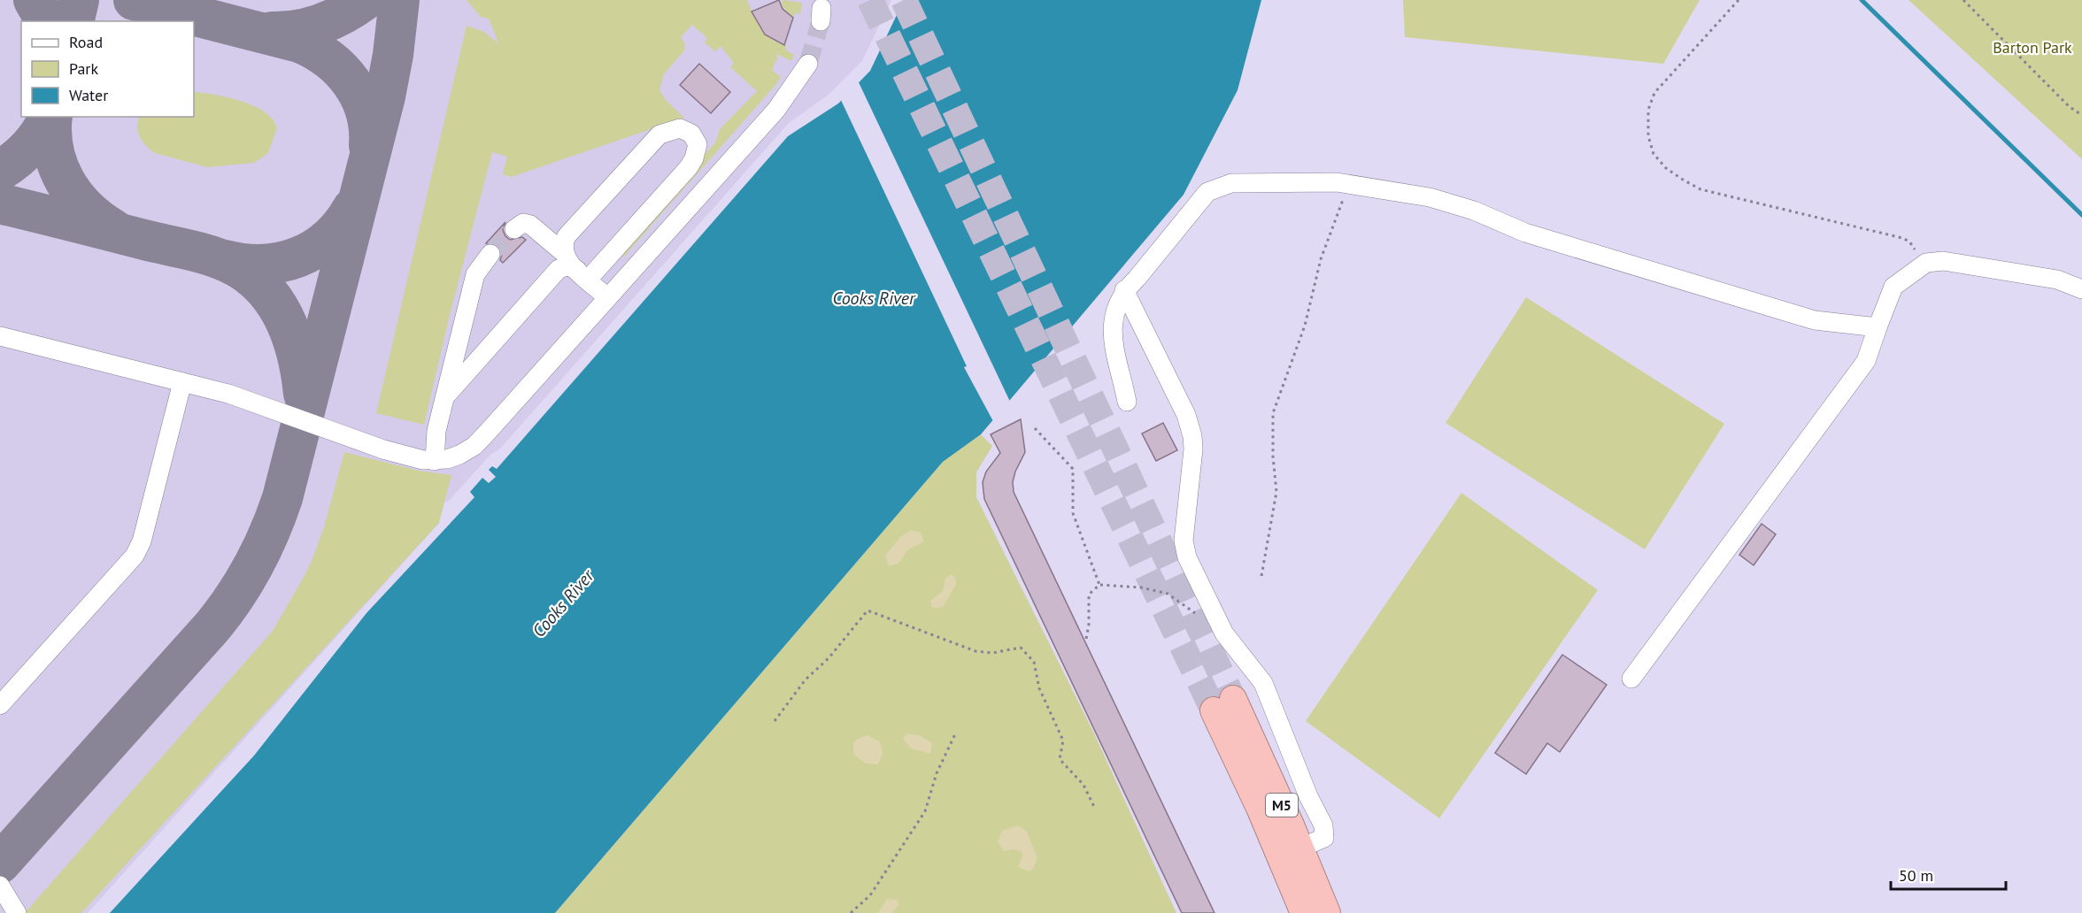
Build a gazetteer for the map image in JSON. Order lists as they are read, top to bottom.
{
  "streets": {
    "highway": ["M5"]
  },
  "water": ["Cooks River"],
  "parks": ["Barton Park"],
  "legend": ["Road", "Park", "Water"],
  "scale_bar": "50 m"
}
